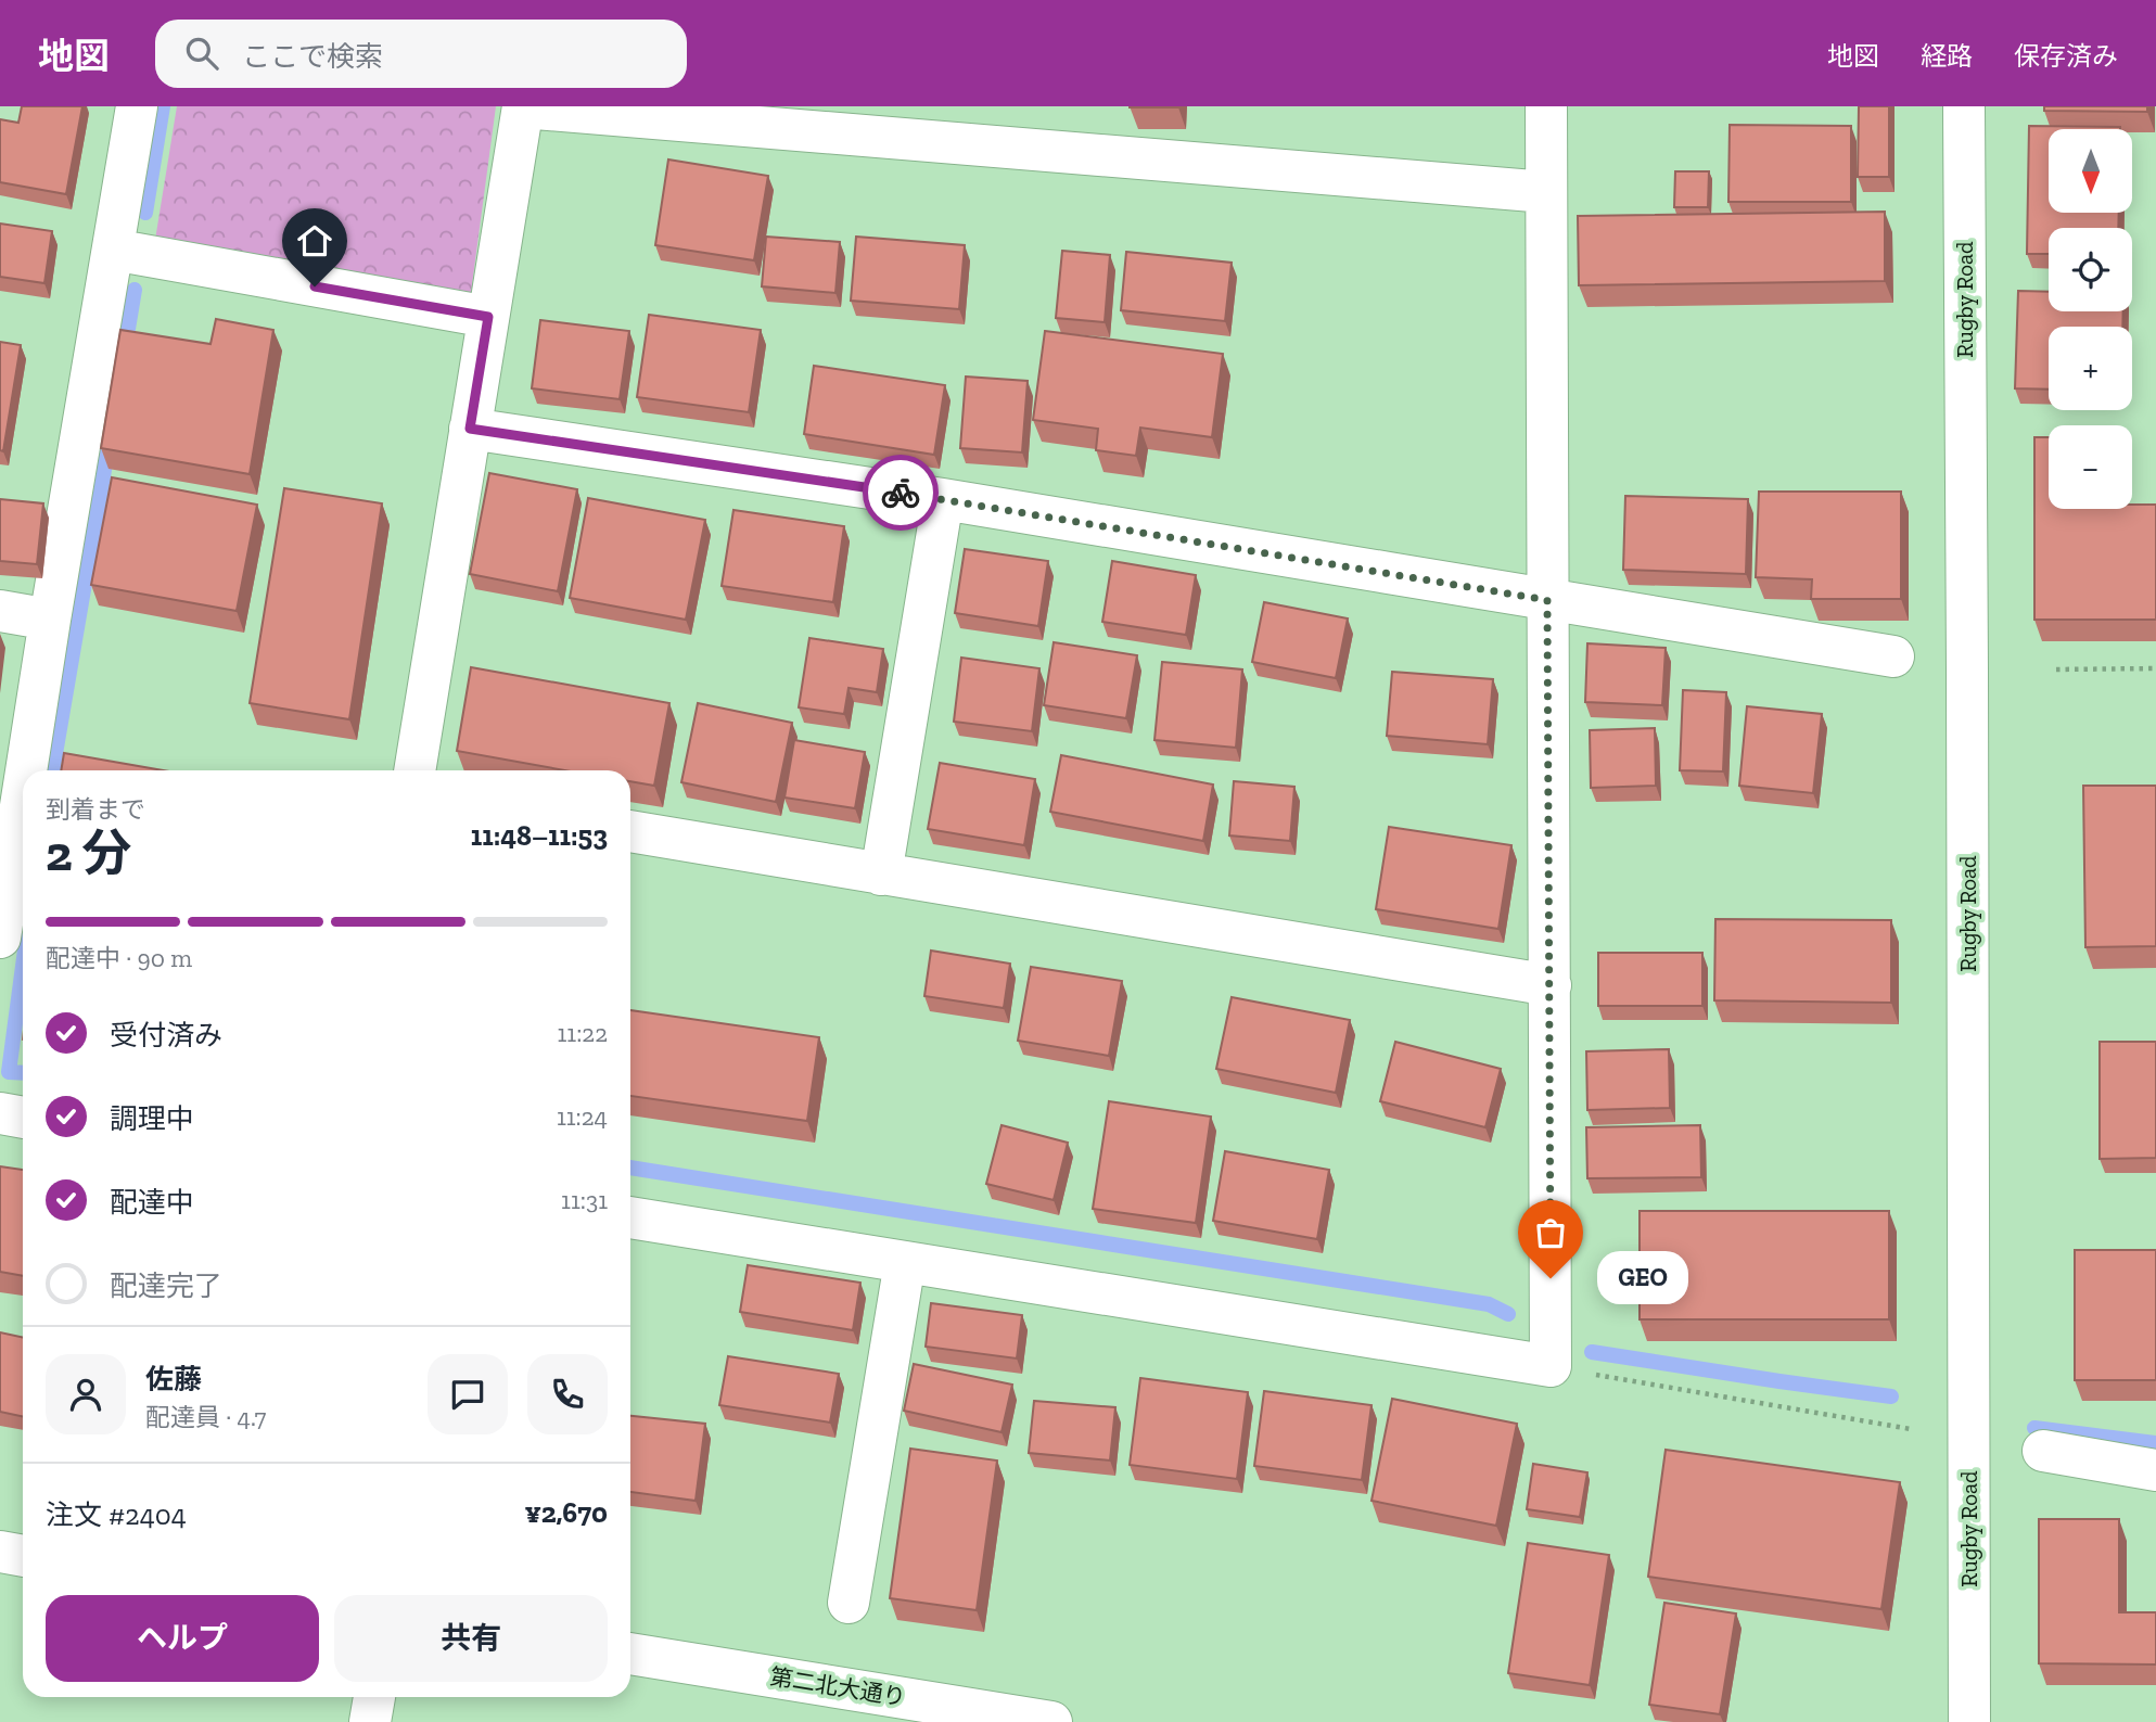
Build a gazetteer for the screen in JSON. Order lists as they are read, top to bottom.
{
  "streets": {
    "street": ["Rugby Road", "第二北大通り"]
  },
  "places": ["GEO"],
  "north": "bottom",
  "page": {
    "header": "地図",
    "search": "ここで検索",
    "nav": ["地図", "経路", "保存済み"],
    "map_buttons": ["+", "−"],
    "heading": ["2 分", "到着まで", "11:48–11:53"],
    "panel": [
      "佐藤",
      "配達員 · 4.7",
      "注文 #2404",
      "¥2,670"
    ],
    "bar": "配達中 · 90 m",
    "list": [
      ["受付済み", "11:22"],
      ["調理中", "11:24"],
      ["配達中", "11:31"],
      "配達完了"
    ],
    "bubble": "GEO",
    "buttons": ["ヘルプ", "共有"]
  }
}
